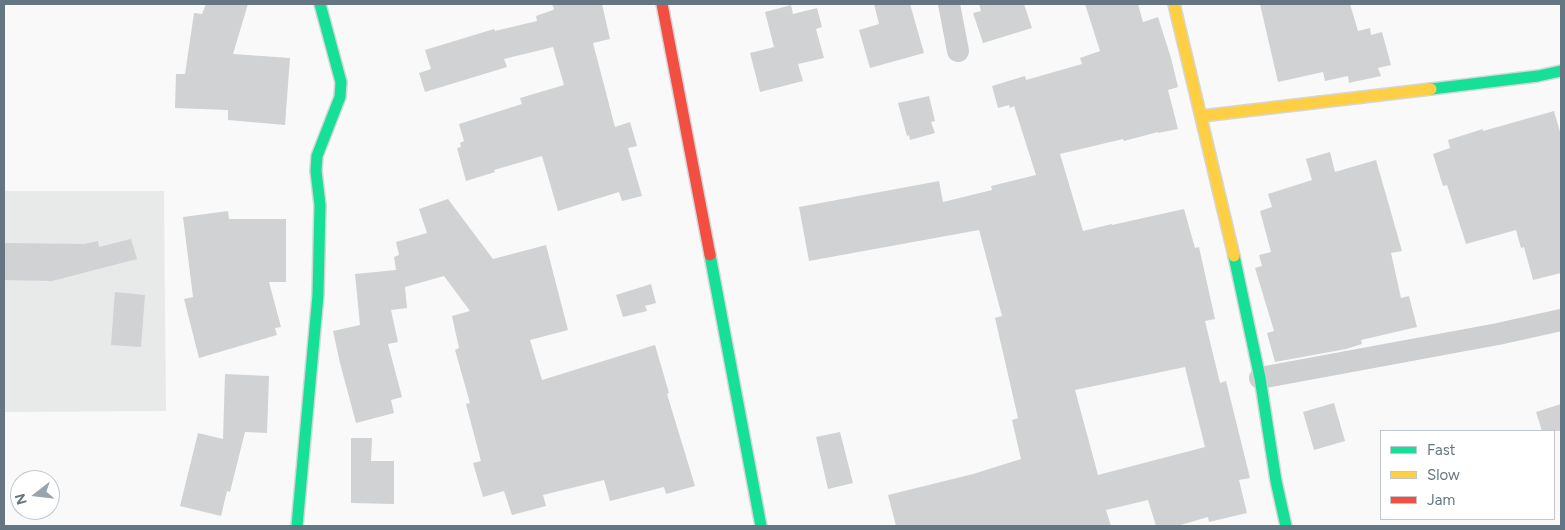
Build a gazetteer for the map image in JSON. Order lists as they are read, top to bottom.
{
  "legend": ["Fast", "Slow", "Jam"],
  "north": "left"
}
